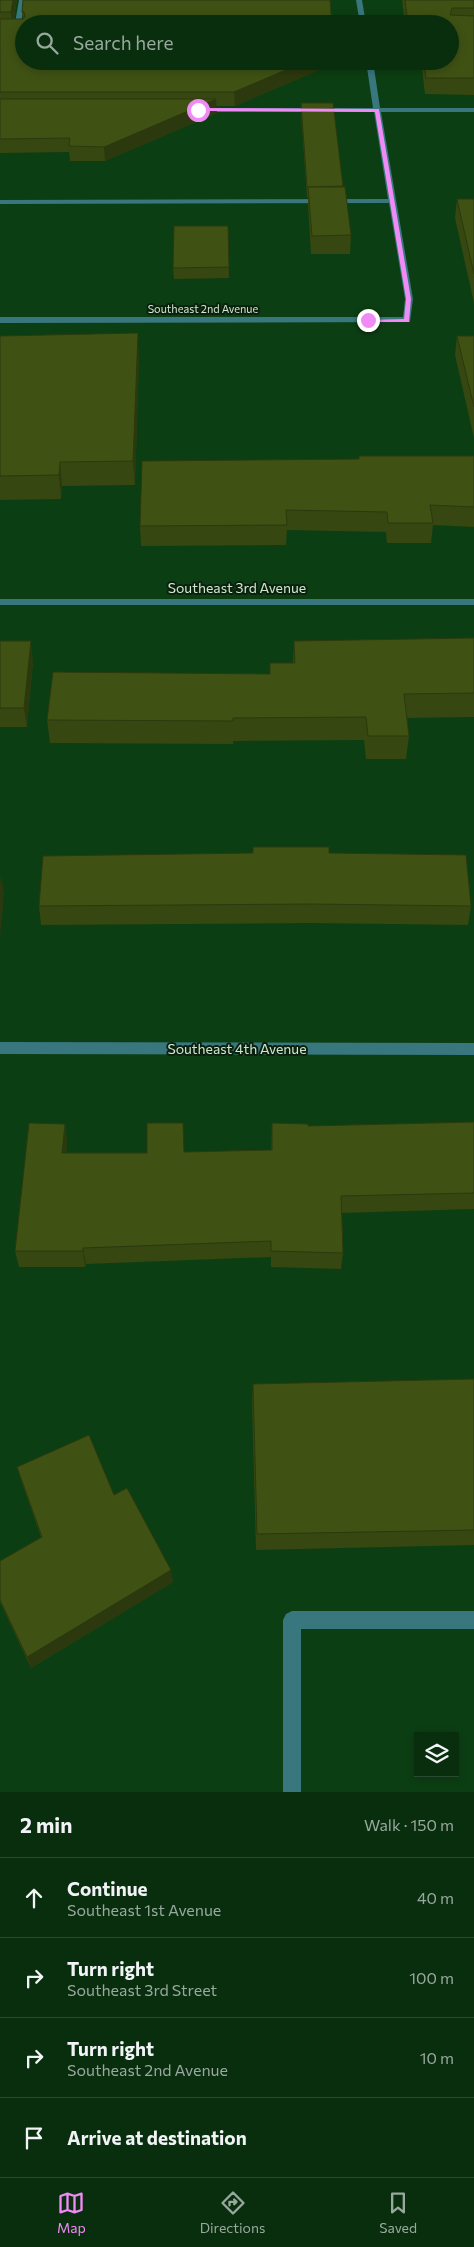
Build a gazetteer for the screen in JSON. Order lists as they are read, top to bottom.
{
  "streets": {
    "street": ["Southeast 2nd Avenue", "Southeast 3rd Avenue", "Southeast 4th Avenue"]
  },
  "page": {
    "search": "Search here",
    "heading": ["2 min", "Walk · 150 m"],
    "list": [
      ["Continue", "Southeast 1st Avenue", "40 m"],
      ["Turn right", "Southeast 3rd Street", "100 m"],
      ["Turn right", "Southeast 2nd Avenue", "10 m"],
      "Arrive at destination"
    ],
    "nav": ["Map", "Directions", "Saved"]
  }
}
